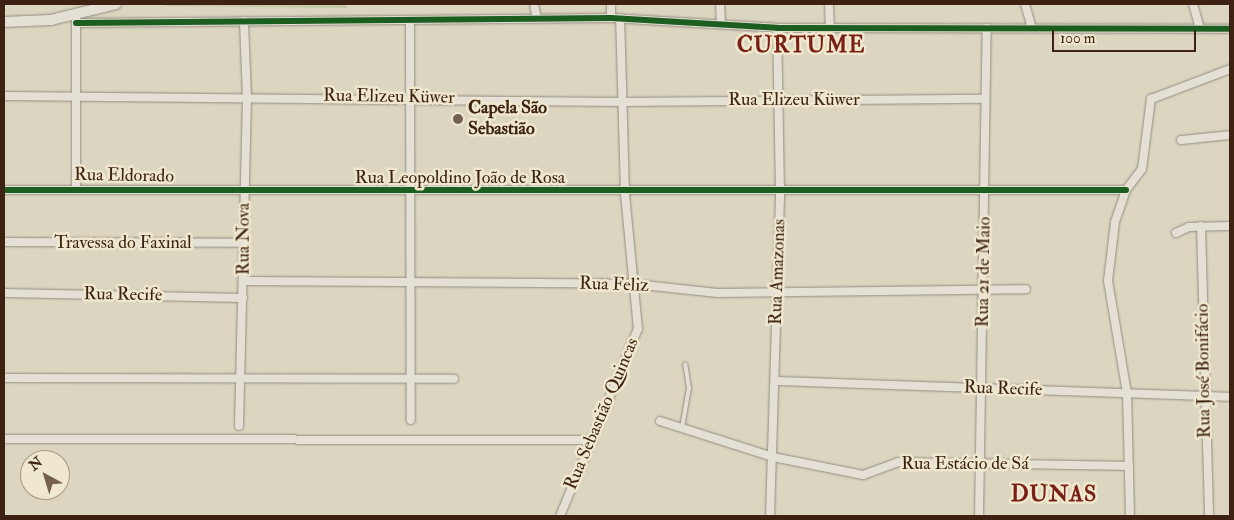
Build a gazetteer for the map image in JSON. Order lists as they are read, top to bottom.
{
  "streets": {
    "street": [
      "Rua Elizeu Küwer",
      "Rua Eldorado",
      "Rua Leopoldino João de Rosa",
      "Rua Nova",
      "Travessa do Faxinal",
      "Rua Amazonas",
      "Rua 21 de Maio",
      "Rua Feliz",
      "Rua Recife",
      "Rua José Bonifácio",
      "Rua Sebastião Quincas",
      "Rua Estácio de Sá"
    ]
  },
  "crossings": [
    ["Rua Elizeu Küwer", "Rua Nova"],
    ["Rua Elizeu Küwer", "Rua Amazonas"],
    ["Rua Elizeu Küwer", "Rua 21 de Maio"],
    ["Rua Elizeu Küwer", "Rua Sebastião Quincas"],
    ["Rua Eldorado", "Rua Leopoldino João de Rosa"],
    ["Rua Eldorado", "Rua Nova"],
    ["Rua Leopoldino João de Rosa", "Rua Nova"],
    ["Rua Leopoldino João de Rosa", "Rua Amazonas"],
    ["Rua Leopoldino João de Rosa", "Rua 21 de Maio"],
    ["Rua Leopoldino João de Rosa", "Rua Sebastião Quincas"],
    ["Rua Nova", "Travessa do Faxinal"],
    ["Rua Nova", "Rua Feliz"],
    ["Rua Nova", "Rua Recife"],
    ["Rua Amazonas", "Rua Feliz"],
    ["Rua Amazonas", "Rua Recife"],
    ["Rua Amazonas", "Rua Estácio de Sá"],
    ["Rua 21 de Maio", "Rua Feliz"],
    ["Rua 21 de Maio", "Rua Recife"],
    ["Rua 21 de Maio", "Rua Estácio de Sá"],
    ["Rua Feliz", "Rua Sebastião Quincas"],
    ["Rua Recife", "Rua José Bonifácio"]
  ],
  "districts": ["CURTUME", "DUNAS"],
  "places": ["Capela São Sebastião"],
  "scale_bar": "100 m",
  "north": "top left"
}
